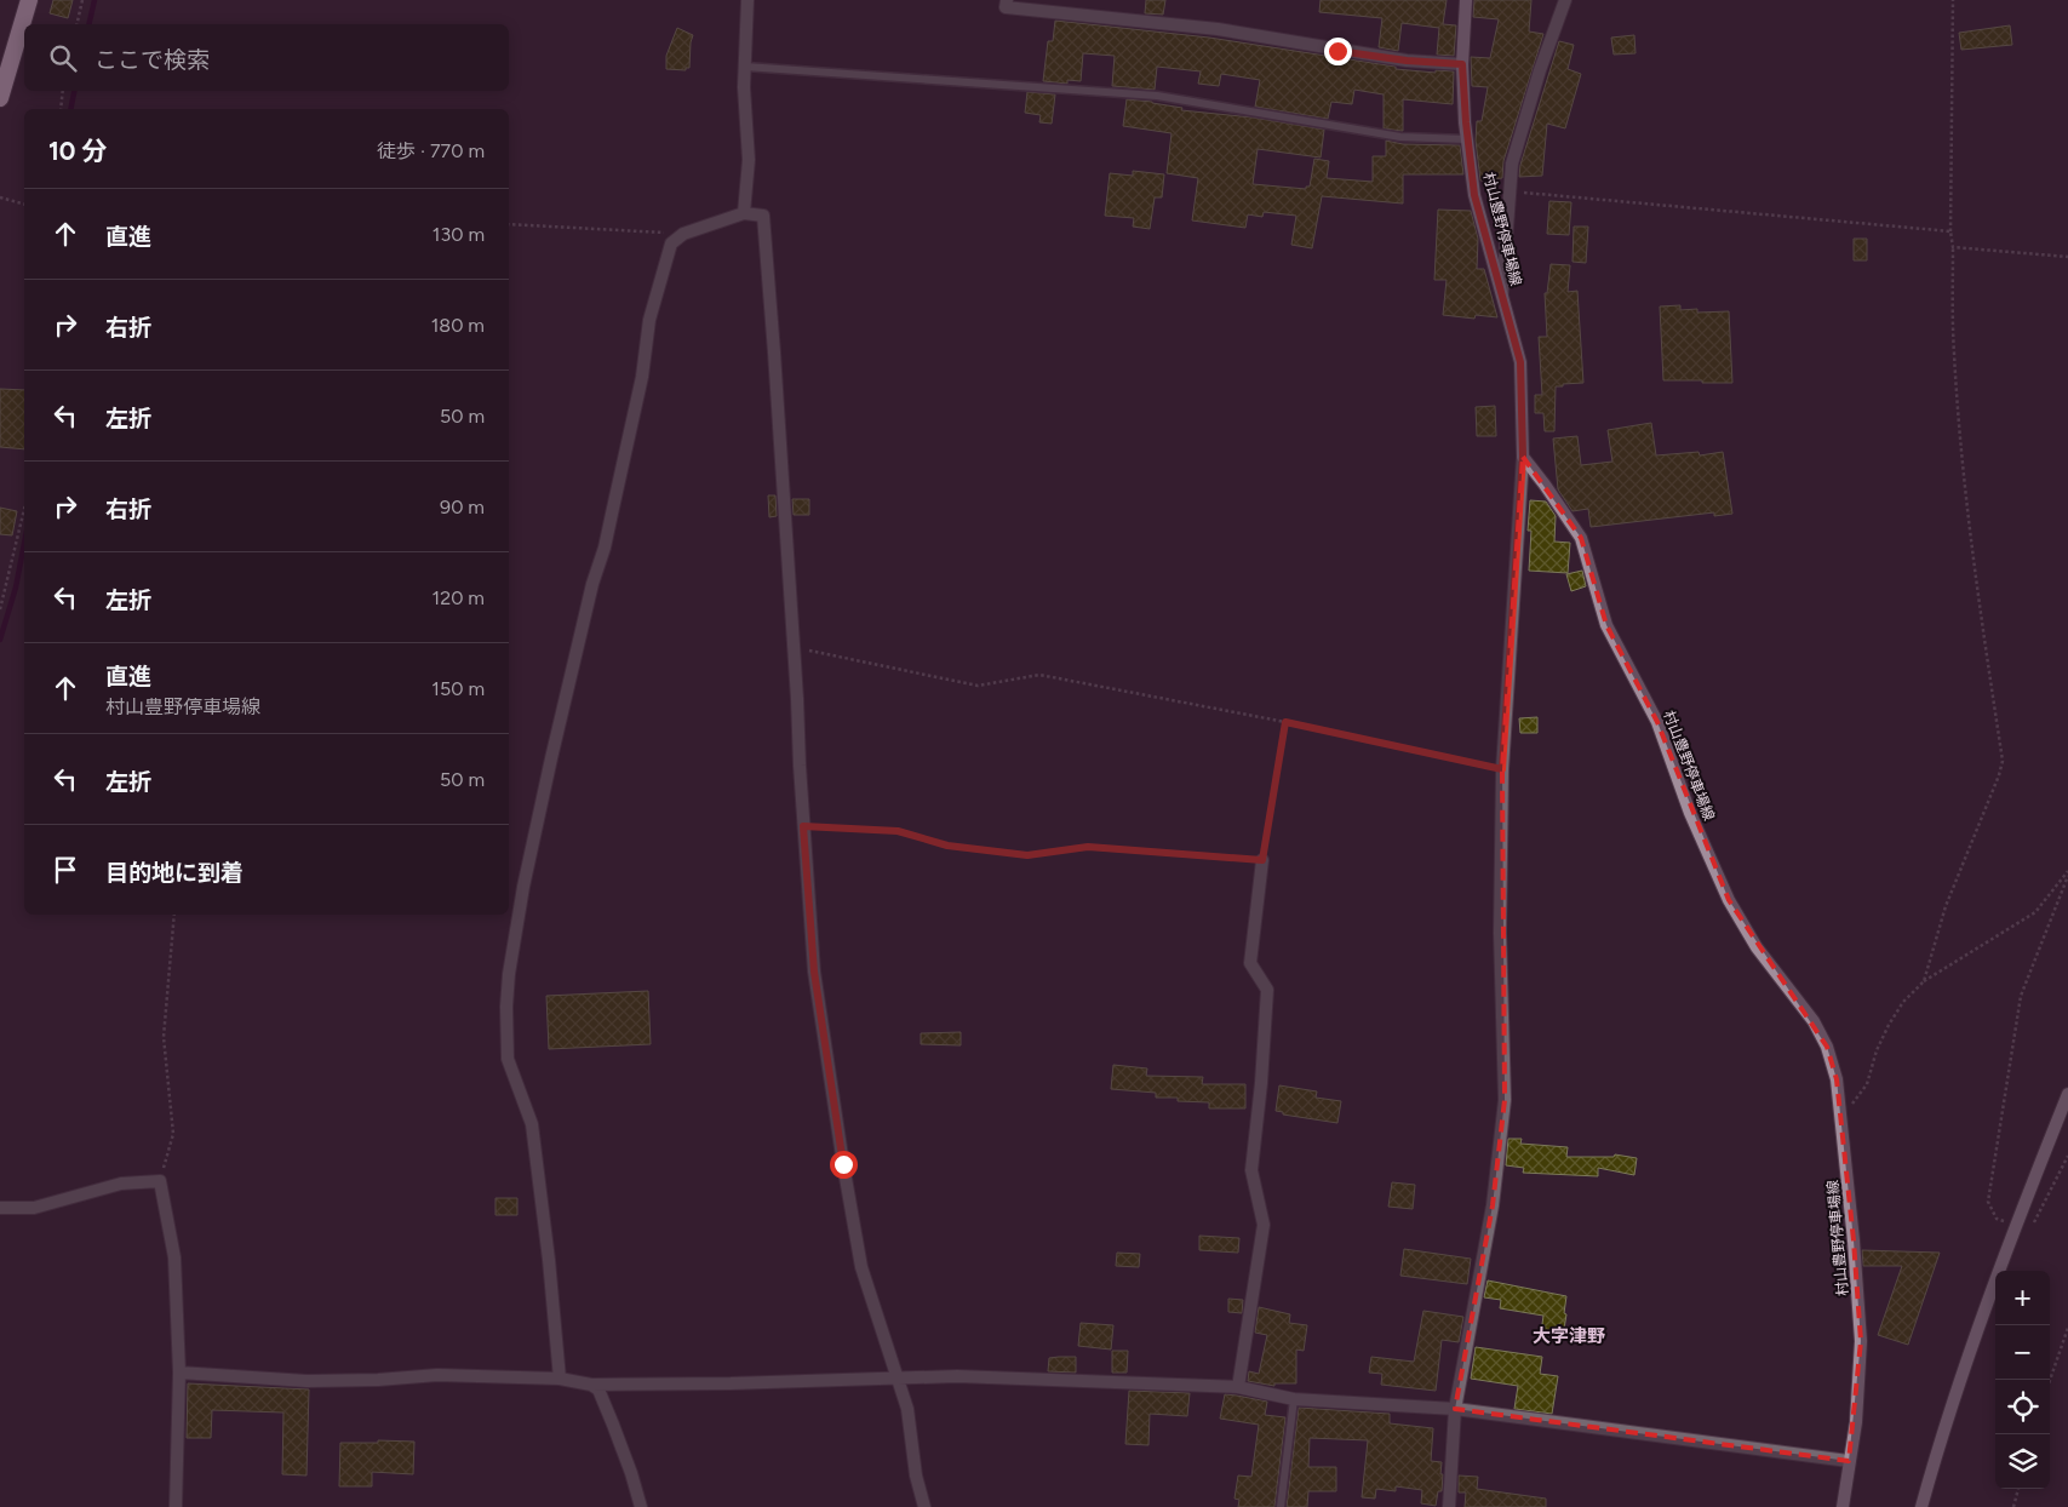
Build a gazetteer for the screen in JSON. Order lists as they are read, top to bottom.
{
  "streets": {
    "main road": ["村山豊野停車場線"]
  },
  "districts": ["大字津野"],
  "page": {
    "search": "ここで検索",
    "heading": ["10 分", "徒歩 · 770 m"],
    "list": [
      ["直進", "130 m"],
      ["右折", "180 m"],
      ["左折", "50 m"],
      ["右折", "90 m"],
      ["左折", "120 m"],
      ["直進", "村山豊野停車場線", "150 m"],
      ["左折", "50 m"],
      "目的地に到着"
    ],
    "map_buttons": ["+", "−"]
  }
}
